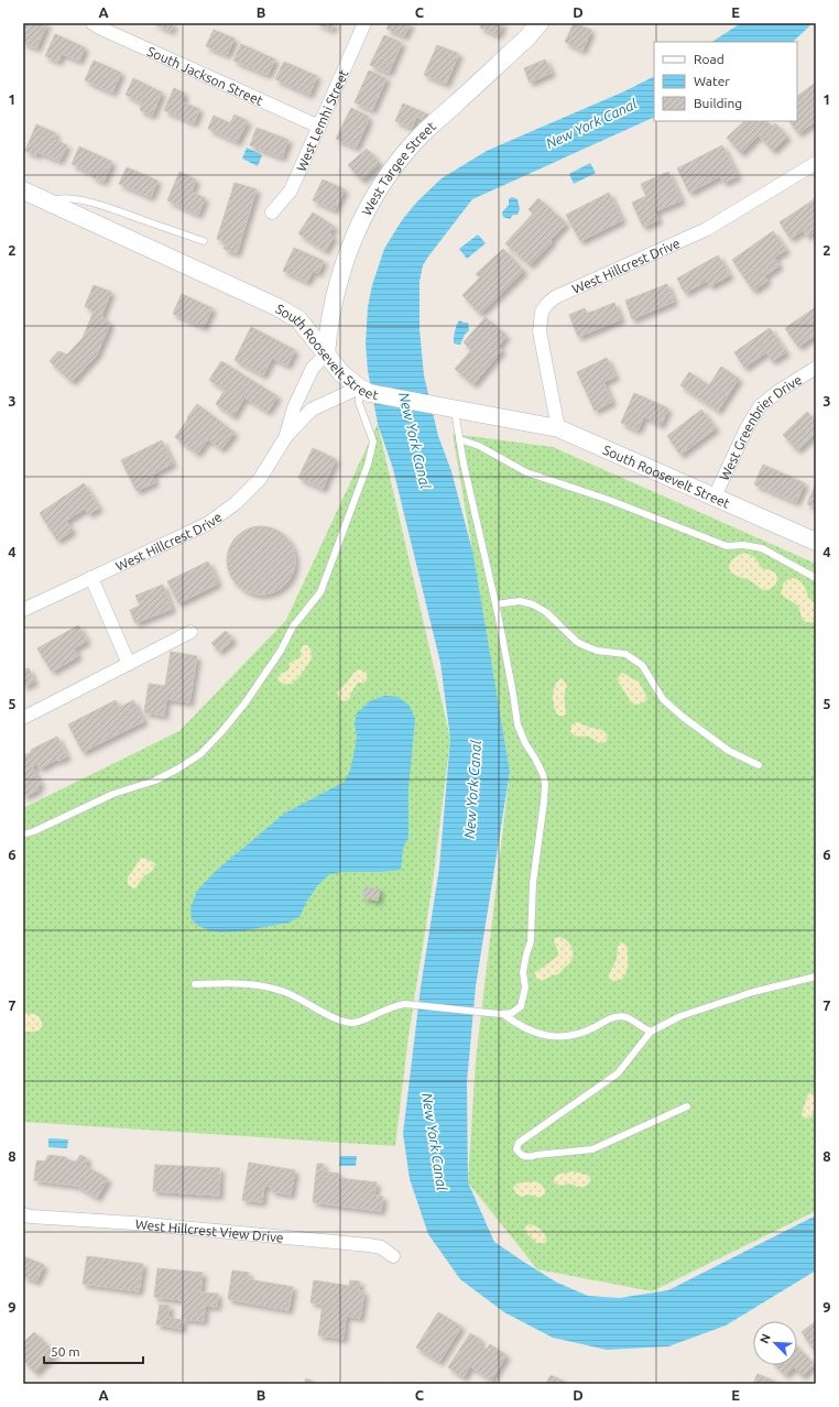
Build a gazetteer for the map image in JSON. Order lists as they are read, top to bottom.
{
  "streets": {
    "street": [
      "South Jackson Street",
      "West Lemhi Street",
      "West Targee Street",
      "West Hillcrest Drive",
      "South Roosevelt Street",
      "West Greenbrier Drive",
      "West Hillcrest View Drive"
    ]
  },
  "crossings": [
    ["South Jackson Street", "West Lemhi Street"],
    ["West Targee Street", "West Hillcrest Drive"],
    ["West Targee Street", "South Roosevelt Street"],
    ["West Hillcrest Drive", "South Roosevelt Street"],
    ["South Roosevelt Street", "West Greenbrier Drive"]
  ],
  "water": ["New York Canal"],
  "legend": ["Road", "Water", "Building"],
  "scale_bar": "50 m",
  "north": "top left",
  "grid": {
    "columns": [
      "A",
      "B",
      "C",
      "D",
      "E"
    ],
    "rows": [
      "1",
      "2",
      "3",
      "4",
      "5",
      "6",
      "7",
      "8",
      "9"
    ]
  }
}
